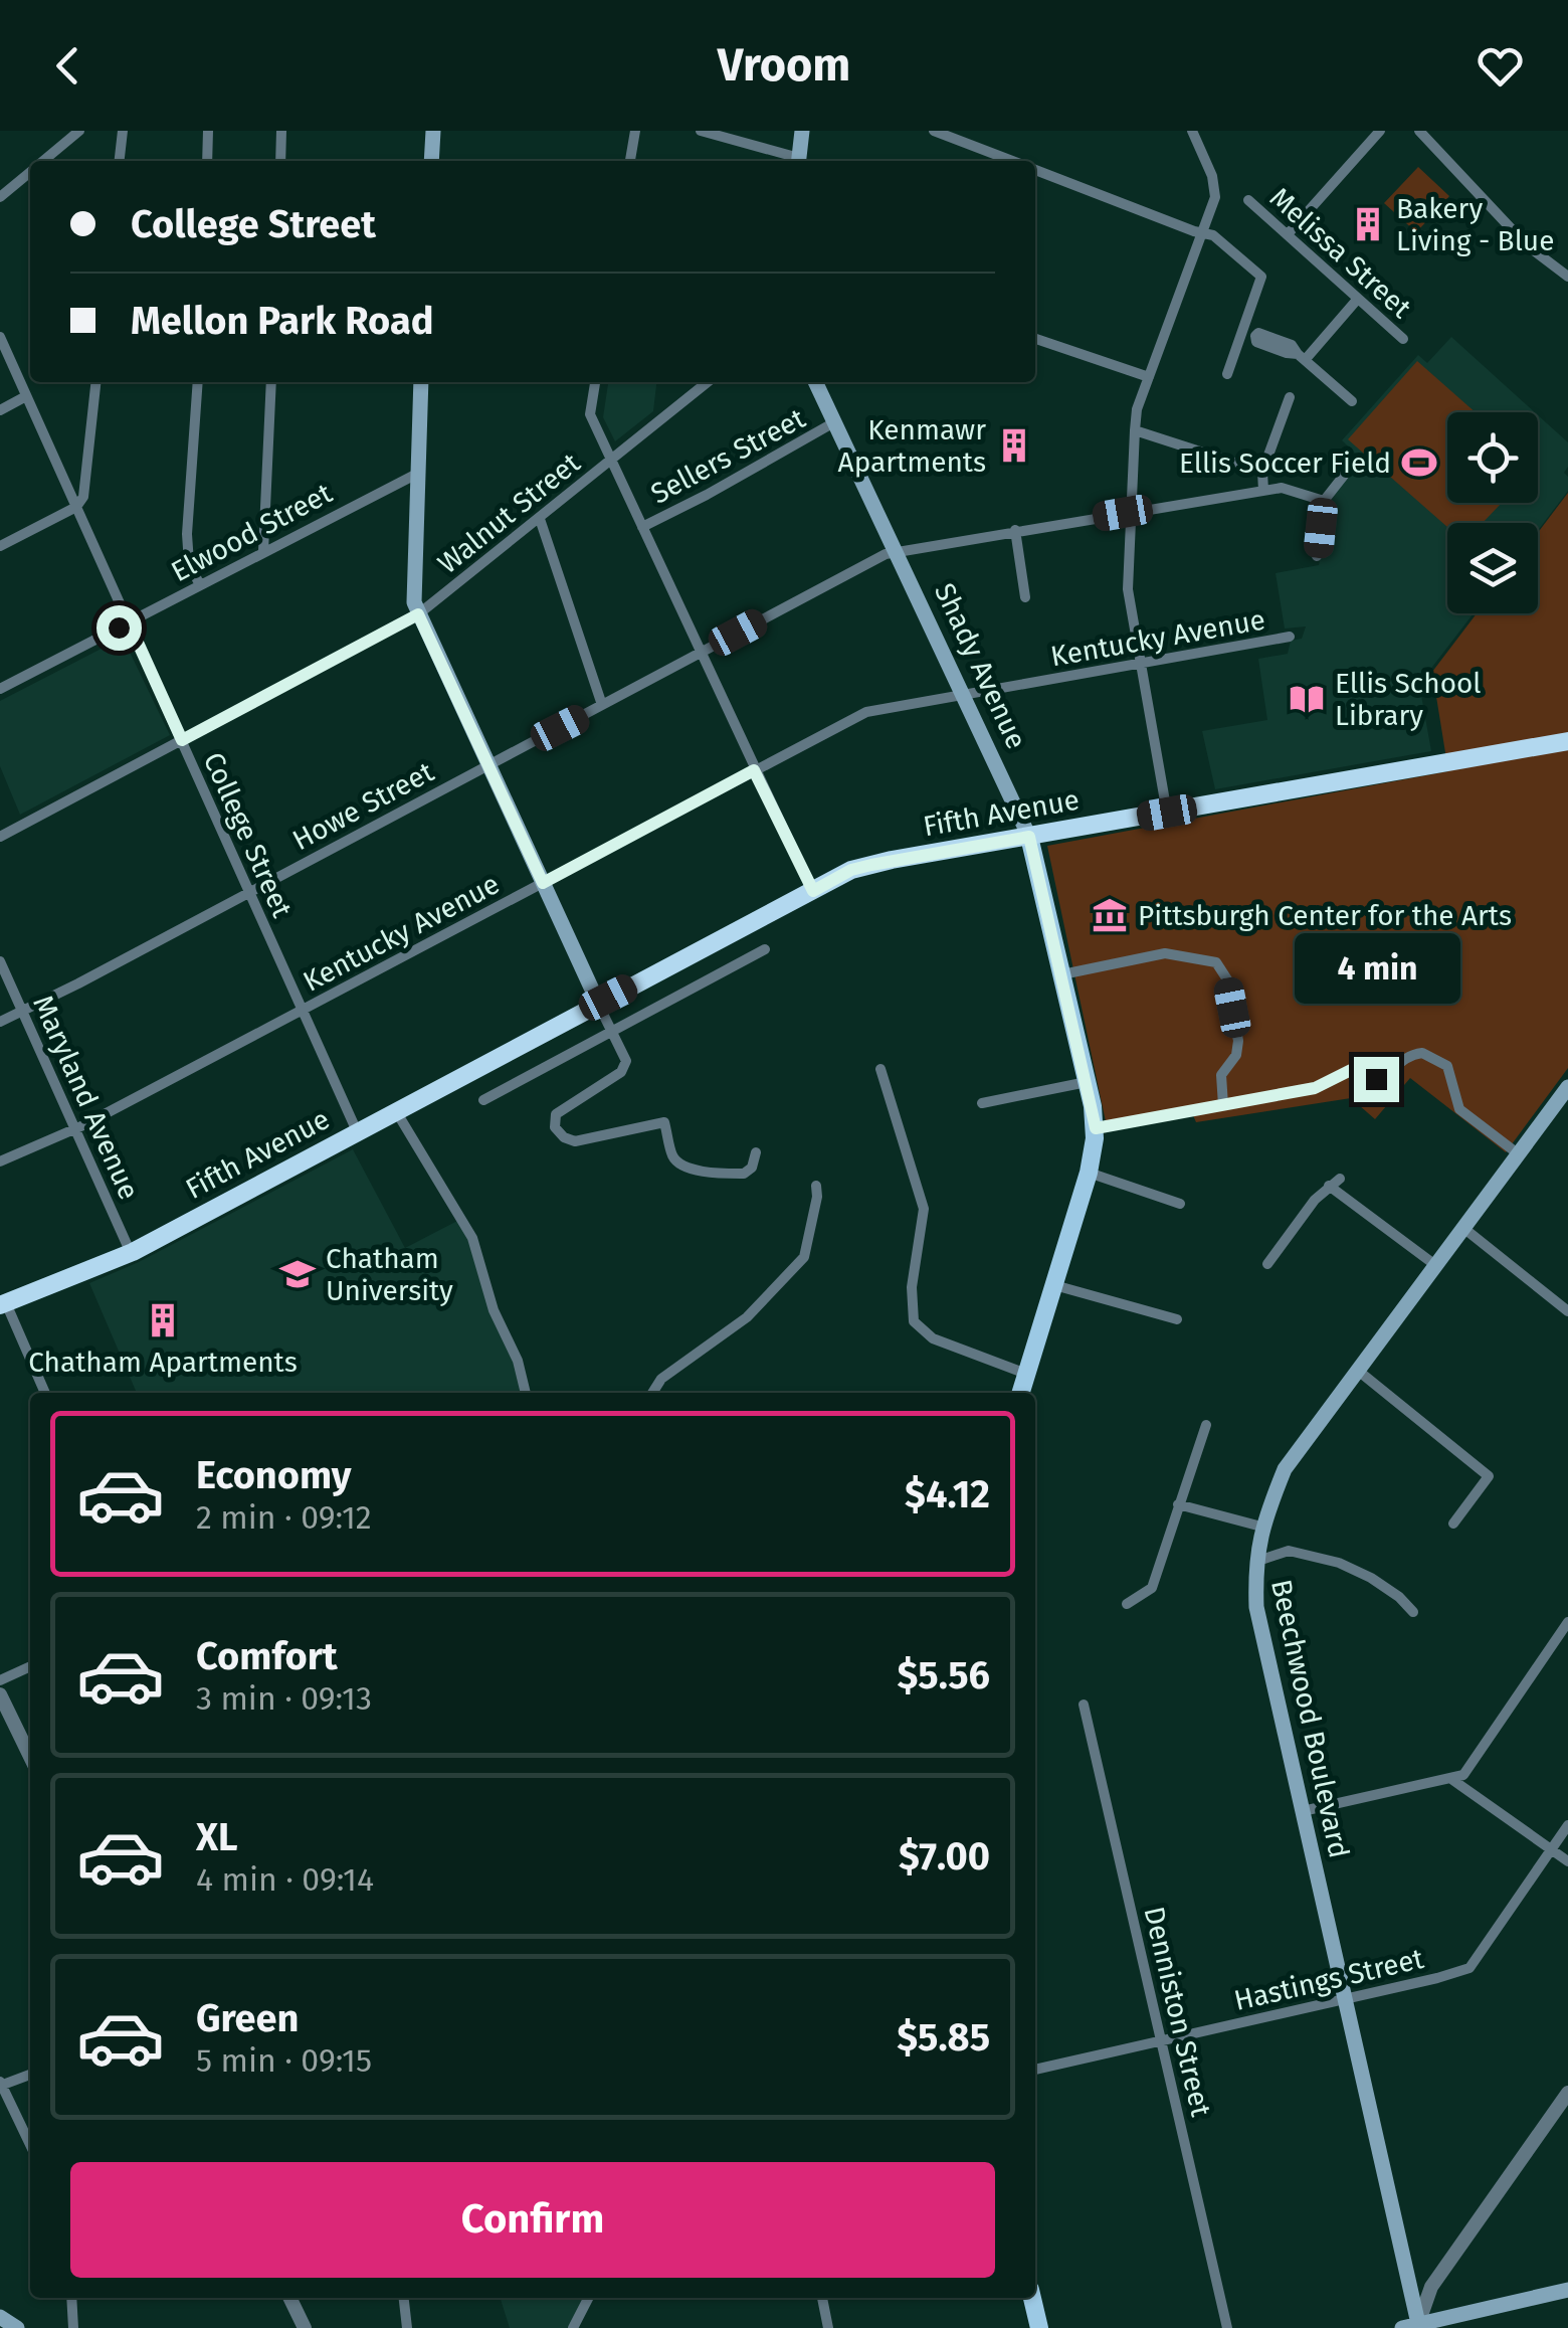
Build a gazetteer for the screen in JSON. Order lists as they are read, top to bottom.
{
  "streets": {
    "highway": ["Fifth Avenue"],
    "main road": ["Shady Avenue", "Beechwood Boulevard"],
    "street": [
      "Melissa Street",
      "Sellers Street",
      "Walnut Street",
      "Elwood Street",
      "Kentucky Avenue",
      "Howe Street",
      "College Street",
      "Maryland Avenue",
      "Hastings Street",
      "Denniston Street"
    ]
  },
  "crossings": [
    ["Sellers Street", "Shady Avenue"],
    ["Walnut Street", "College Street"],
    ["Elwood Street", "College Street"],
    ["Kentucky Avenue", "Shady Avenue"],
    ["Kentucky Avenue", "College Street"],
    ["Kentucky Avenue", "Maryland Avenue"],
    ["Shady Avenue", "Howe Street"],
    ["Shady Avenue", "Fifth Avenue"],
    ["Howe Street", "College Street"],
    ["Howe Street", "Maryland Avenue"],
    ["Fifth Avenue", "College Street"],
    ["Fifth Avenue", "Maryland Avenue"],
    ["Beechwood Boulevard", "Hastings Street"],
    ["Hastings Street", "Denniston Street"]
  ],
  "places": {
    "building": ["Bakery Living - Blue", "Kenmawr Apartments", "Chatham Apartments"],
    "sports": ["Ellis Soccer Field"],
    "library": ["Ellis School Library"],
    "museum": ["Pittsburgh Center for the Arts"],
    "school or university": ["Chatham University"]
  },
  "page": {
    "header": "Vroom",
    "banner": ["College Street", "Mellon Park Road"],
    "bubble": "4 min",
    "list": [
      {
        "name": "Economy",
        "note": "2 min · 09:12",
        "value": "$4.12"
      },
      {
        "name": "Comfort",
        "note": "3 min · 09:13",
        "value": "$5.56"
      },
      {
        "name": "XL",
        "note": "4 min · 09:14",
        "value": "$7.00"
      },
      {
        "name": "Green",
        "note": "5 min · 09:15",
        "value": "$5.85"
      }
    ],
    "buttons": "Confirm"
  }
}
